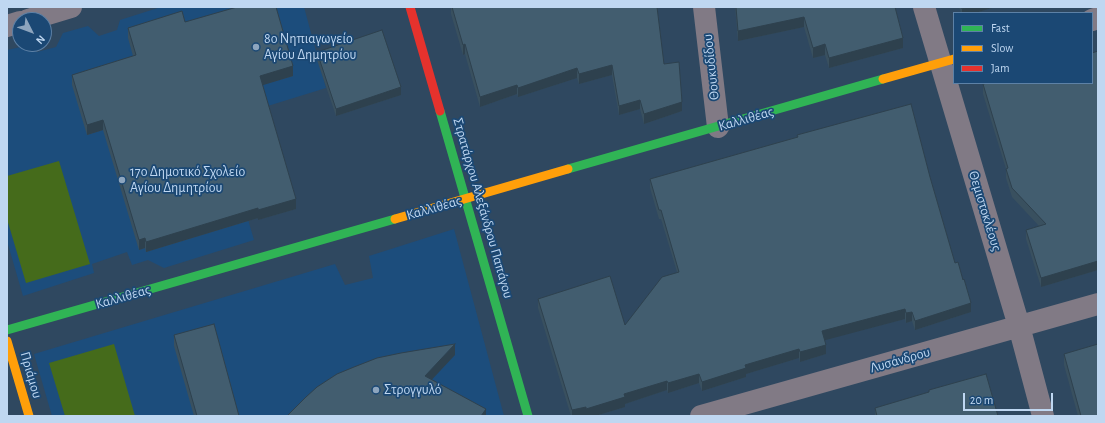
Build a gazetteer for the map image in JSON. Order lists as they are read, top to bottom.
{
  "streets": {
    "street": [
      "Θουκυδίδου",
      "Καλλιθέας",
      "Στρατάρχου Αλεξάνδρου Παπάγου",
      "Θεμιστοκλέους",
      "Λυσάνδρου",
      "Πριάμου"
    ]
  },
  "crossings": [
    ["Θουκυδίδου", "Καλλιθέας"],
    ["Καλλιθέας", "Στρατάρχου Αλεξάνδρου Παπάγου"],
    ["Καλλιθέας", "Θεμιστοκλέους"],
    ["Θεμιστοκλέους", "Λυσάνδρου"]
  ],
  "places": ["8ο Νηπιαγωγείο Αγίου Δημητρίου", "17ο Δημοτικό Σχολείο Αγίου Δημητρίου", "Στρογγυλό"],
  "legend": ["Fast", "Slow", "Jam"],
  "scale_bar": "20 m",
  "north": "bottom right"
}
